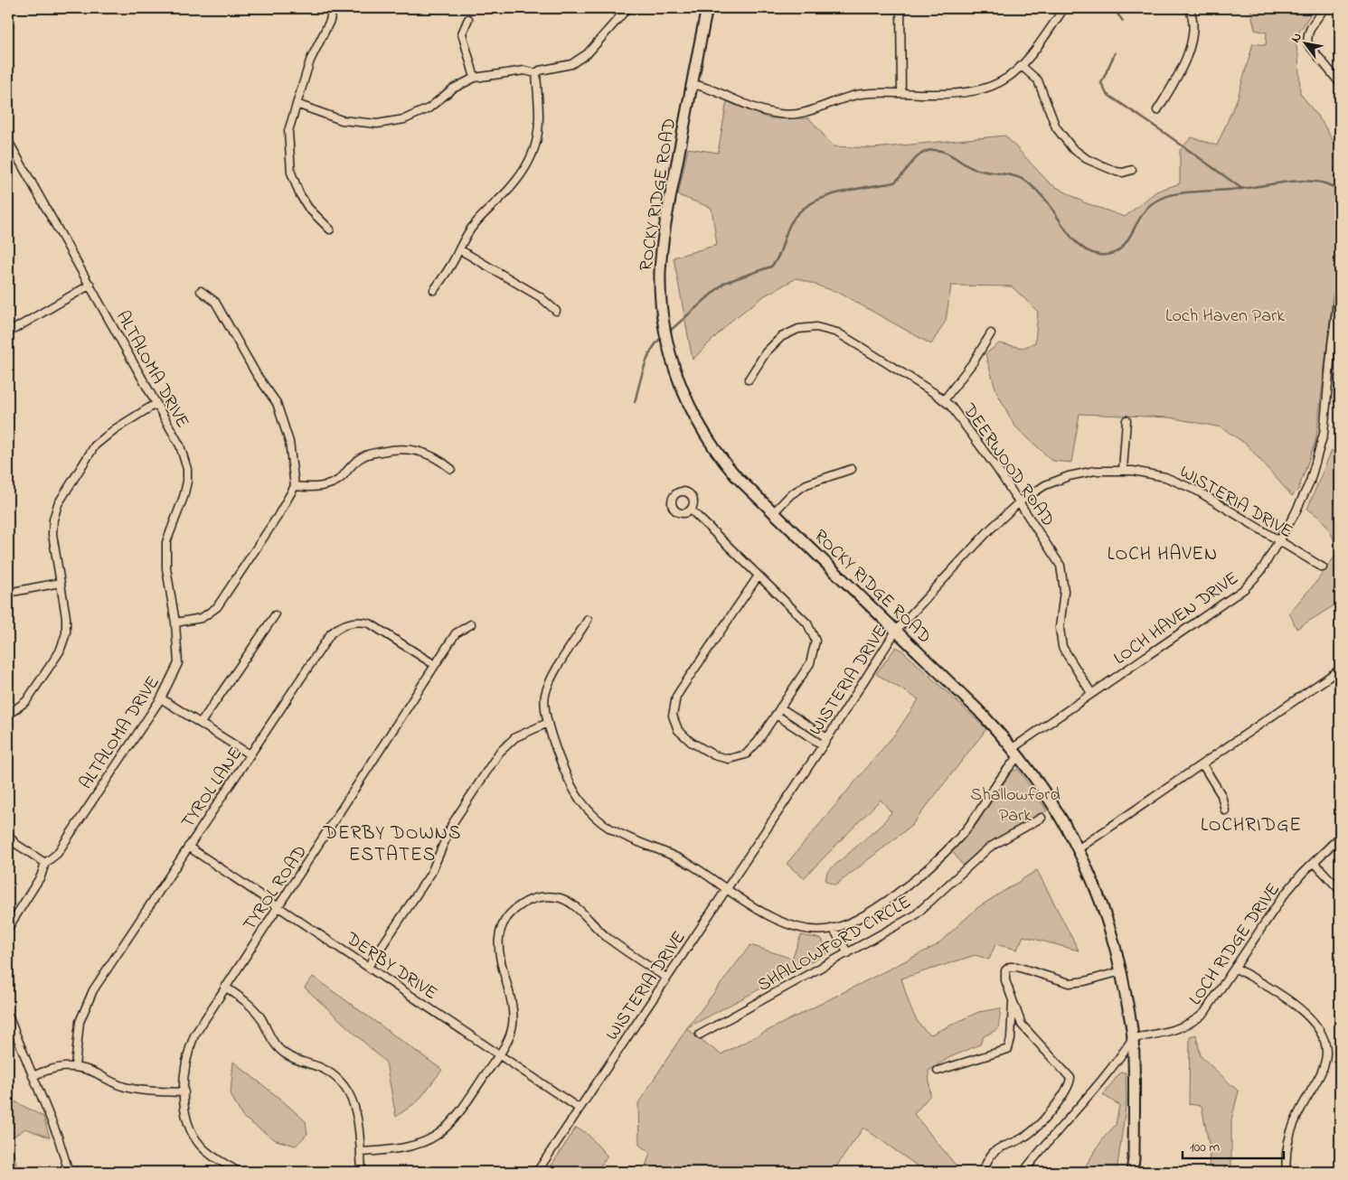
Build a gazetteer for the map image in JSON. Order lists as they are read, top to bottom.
{
  "streets": {
    "main road": ["ROCKY RIDGE ROAD"],
    "street": [
      "ALTALOMA DRIVE",
      "DEERWOOD ROAD",
      "WISTERIA DRIVE",
      "LOCH HAVEN DRIVE",
      "TYROL LANE",
      "TYROL ROAD",
      "SHALLOWFORD CIRCLE",
      "LOCH RIDGE DRIVE",
      "DERBY DRIVE"
    ]
  },
  "crossings": [
    ["ROCKY RIDGE ROAD", "WISTERIA DRIVE"],
    ["ROCKY RIDGE ROAD", "LOCH HAVEN DRIVE"],
    ["ROCKY RIDGE ROAD", "LOCH RIDGE DRIVE"],
    ["DEERWOOD ROAD", "WISTERIA DRIVE"],
    ["DEERWOOD ROAD", "LOCH HAVEN DRIVE"],
    ["WISTERIA DRIVE", "LOCH HAVEN DRIVE"],
    ["WISTERIA DRIVE", "DERBY DRIVE"],
    ["TYROL LANE", "TYROL ROAD"],
    ["TYROL LANE", "DERBY DRIVE"],
    ["TYROL ROAD", "DERBY DRIVE"]
  ],
  "districts": ["LOCH HAVEN", "LOCHRIDGE", "DERBY DOWNS ESTATES"],
  "parks": ["Loch Haven Park", "Shallowford Park"],
  "scale_bar": "100 m",
  "north": "top left"
}
